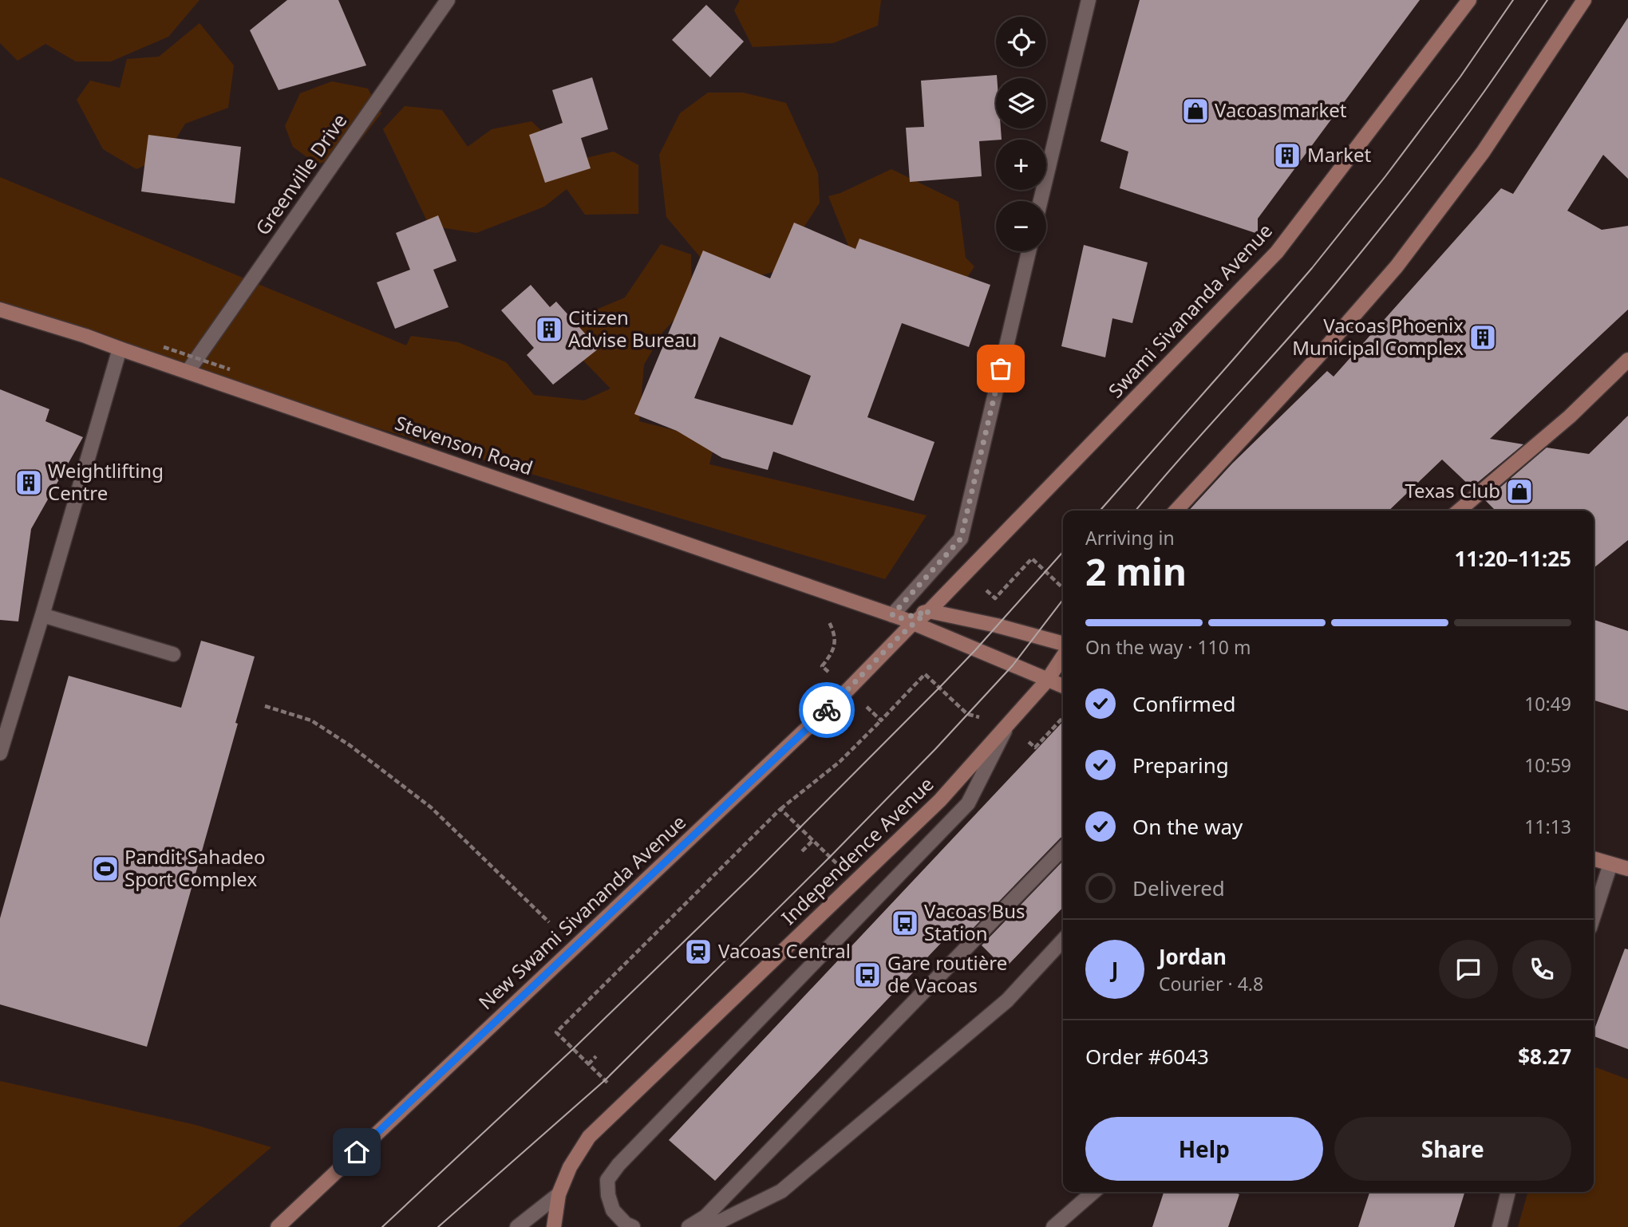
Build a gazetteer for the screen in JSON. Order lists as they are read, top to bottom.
{
  "streets": {
    "street": [
      "Greenville Drive",
      "Swami Sivananda Avenue",
      "Stevenson Road",
      "Independence Avenue",
      "New Swami Sivananda Avenue"
    ]
  },
  "crossings": [
    ["Greenville Drive", "Stevenson Road"],
    ["Stevenson Road", "Independence Avenue"],
    ["Stevenson Road", "New Swami Sivananda Avenue"]
  ],
  "places": {
    "shop": ["Vacoas market", "Texas Club"],
    "building": [
      "Market",
      "Citizen Advise Bureau",
      "Vacoas Phoenix Municipal Complex",
      "Weightlifting Centre"
    ],
    "sports": ["Pandit Sahadeo Sport Complex"],
    "bus stop": ["Vacoas Bus Station", "Gare routière de Vacoas"],
    "station": ["Vacoas Central"]
  },
  "page": {
    "map_buttons": ["+", "−"],
    "heading": ["2 min", "Arriving in", "11:20–11:25"],
    "panel": [
      "Jordan",
      "Courier · 4.8",
      "Order #6043",
      "$8.27"
    ],
    "bar": "On the way · 110 m",
    "list": [
      ["Confirmed", "10:49"],
      ["Preparing", "10:59"],
      ["On the way", "11:13"],
      "Delivered"
    ],
    "round": "J",
    "buttons": ["Help", "Share"]
  }
}
